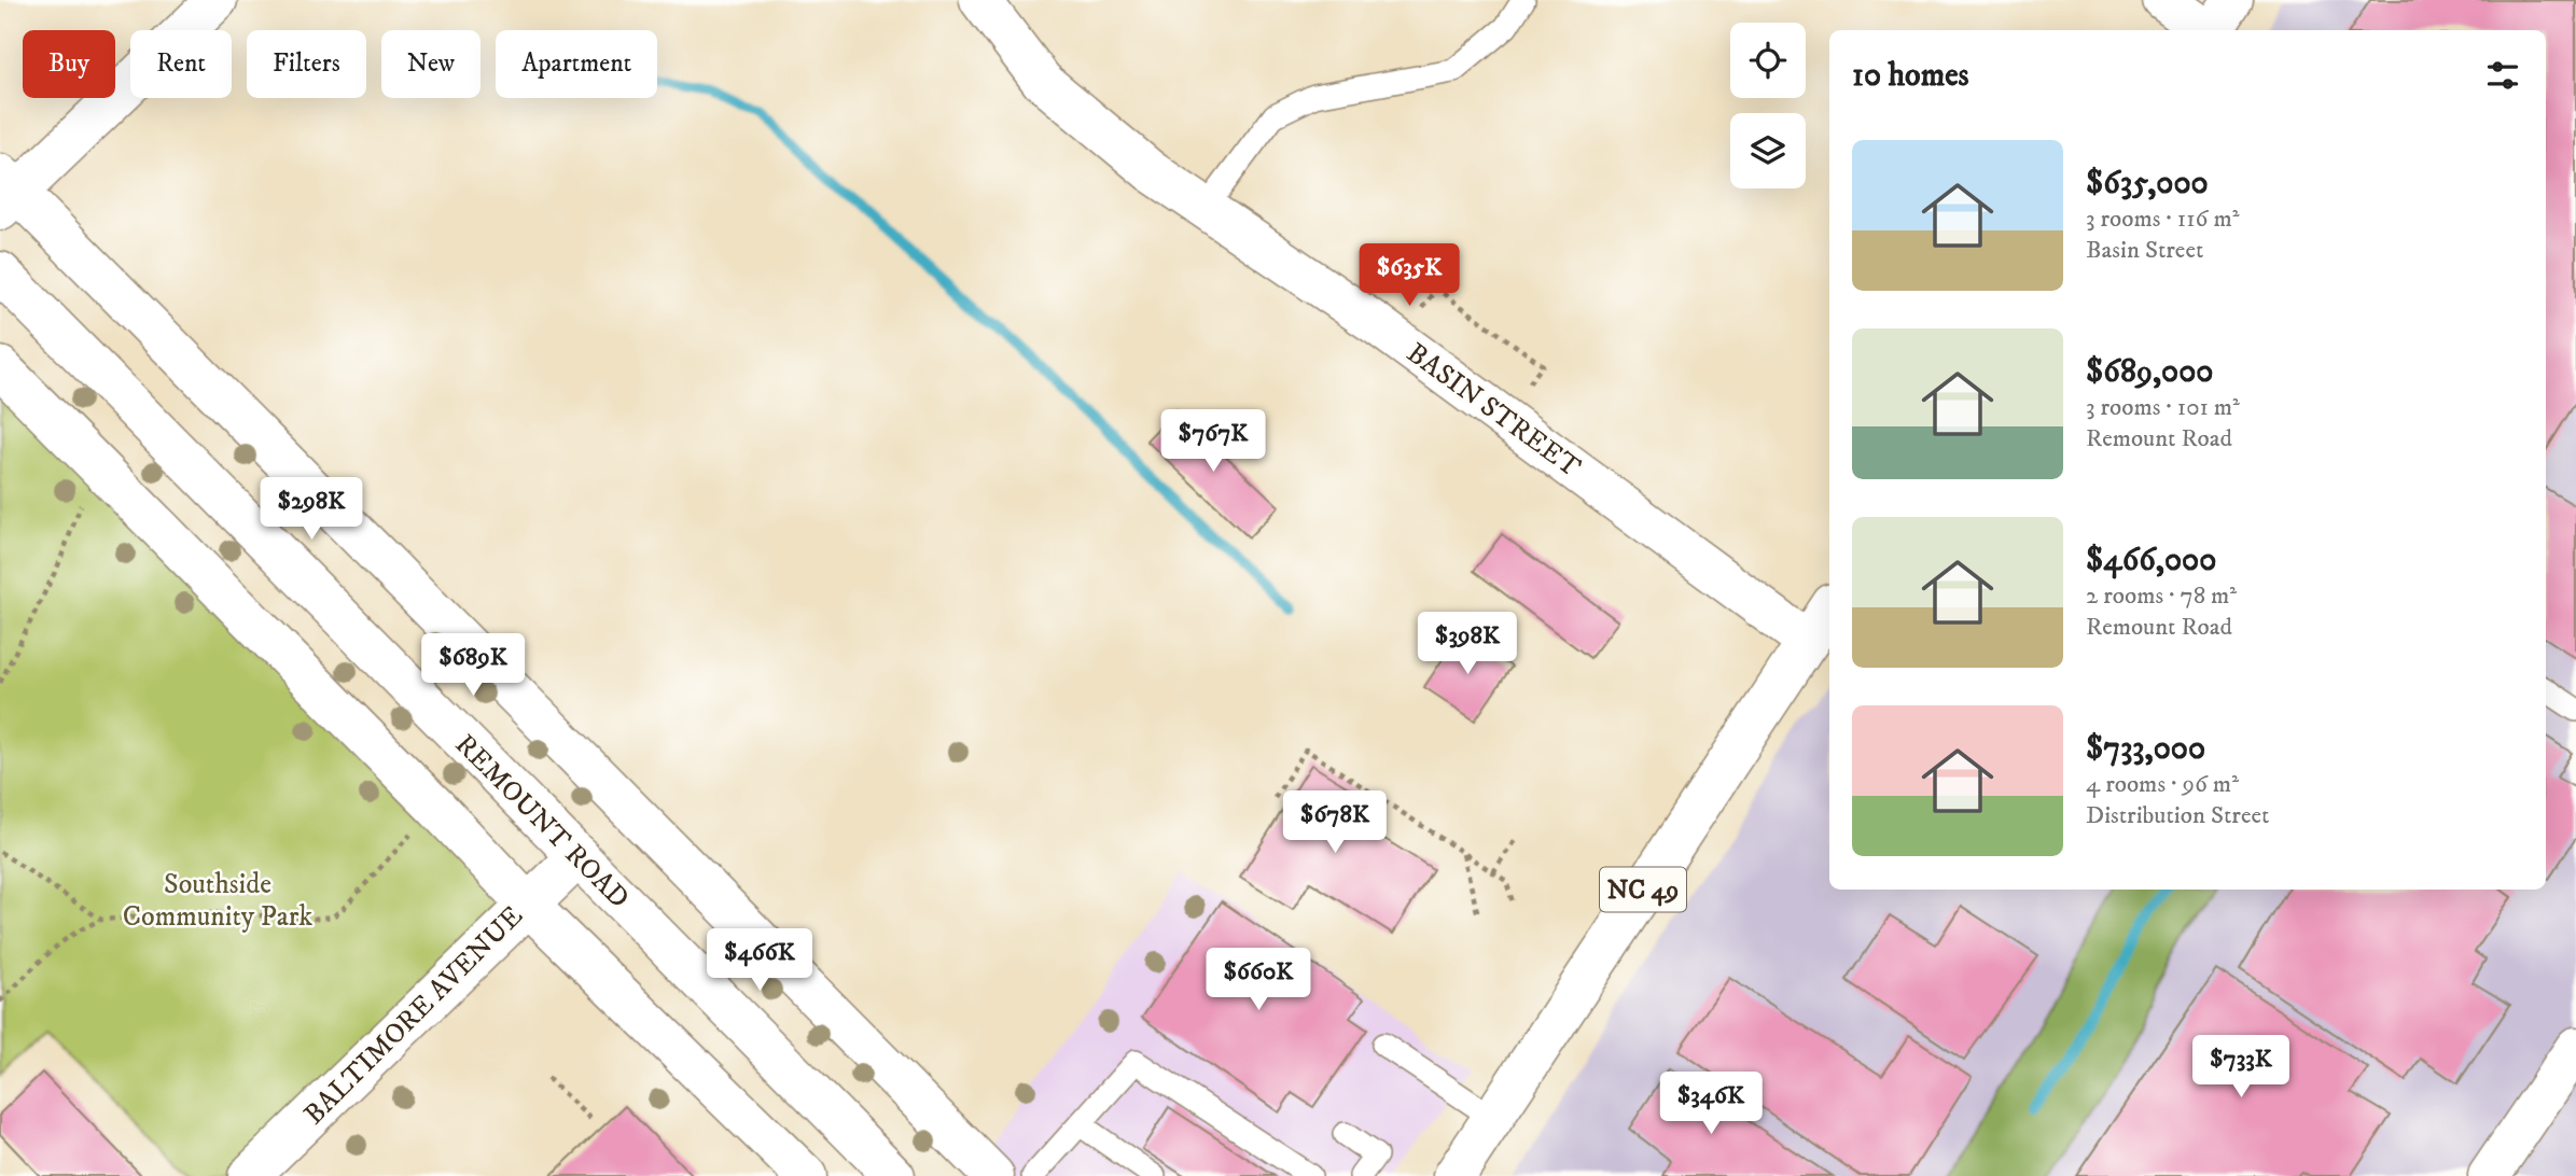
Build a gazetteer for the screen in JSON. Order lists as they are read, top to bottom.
{
  "streets": {
    "street": [
      "BASIN STREET",
      "REMOUNT ROAD",
      "NC 49",
      "BALTIMORE AVENUE"
    ]
  },
  "crossings": [
    ["BASIN STREET", "NC 49"],
    ["REMOUNT ROAD", "BALTIMORE AVENUE"]
  ],
  "parks": ["Southside Community Park"],
  "page": {
    "chip": [
      "Buy",
      "Rent",
      "Filters",
      "New",
      "Apartment"
    ],
    "heading": "10 homes",
    "list": [
      {
        "name": "$635,000",
        "note": "3 rooms · 116 m² · Basin Street"
      },
      {
        "name": "$689,000",
        "note": "3 rooms · 101 m² · Remount Road"
      },
      {
        "name": "$466,000",
        "note": "2 rooms · 78 m² · Remount Road"
      },
      {
        "name": "$733,000",
        "note": "4 rooms · 96 m² · Distribution Street"
      }
    ],
    "price": [
      "$635K",
      "$767K",
      "$298K",
      "$398K",
      "$689K",
      "$678K",
      "$466K",
      "$660K",
      "$733K",
      "$346K"
    ]
  }
}
